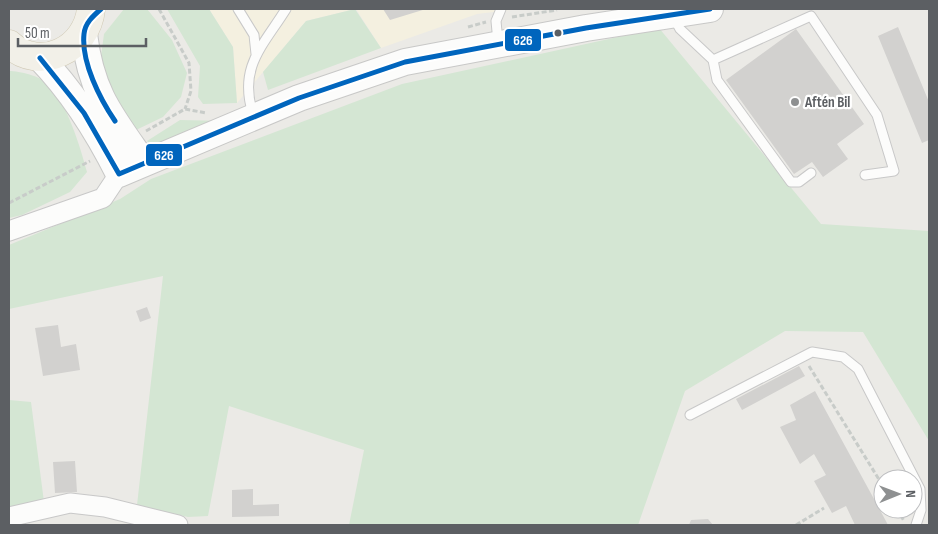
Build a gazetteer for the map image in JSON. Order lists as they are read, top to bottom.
{
  "places": ["Aftén Bil"],
  "lines": ["transit line 626"],
  "scale_bar": "50 m",
  "north": "right"
}
